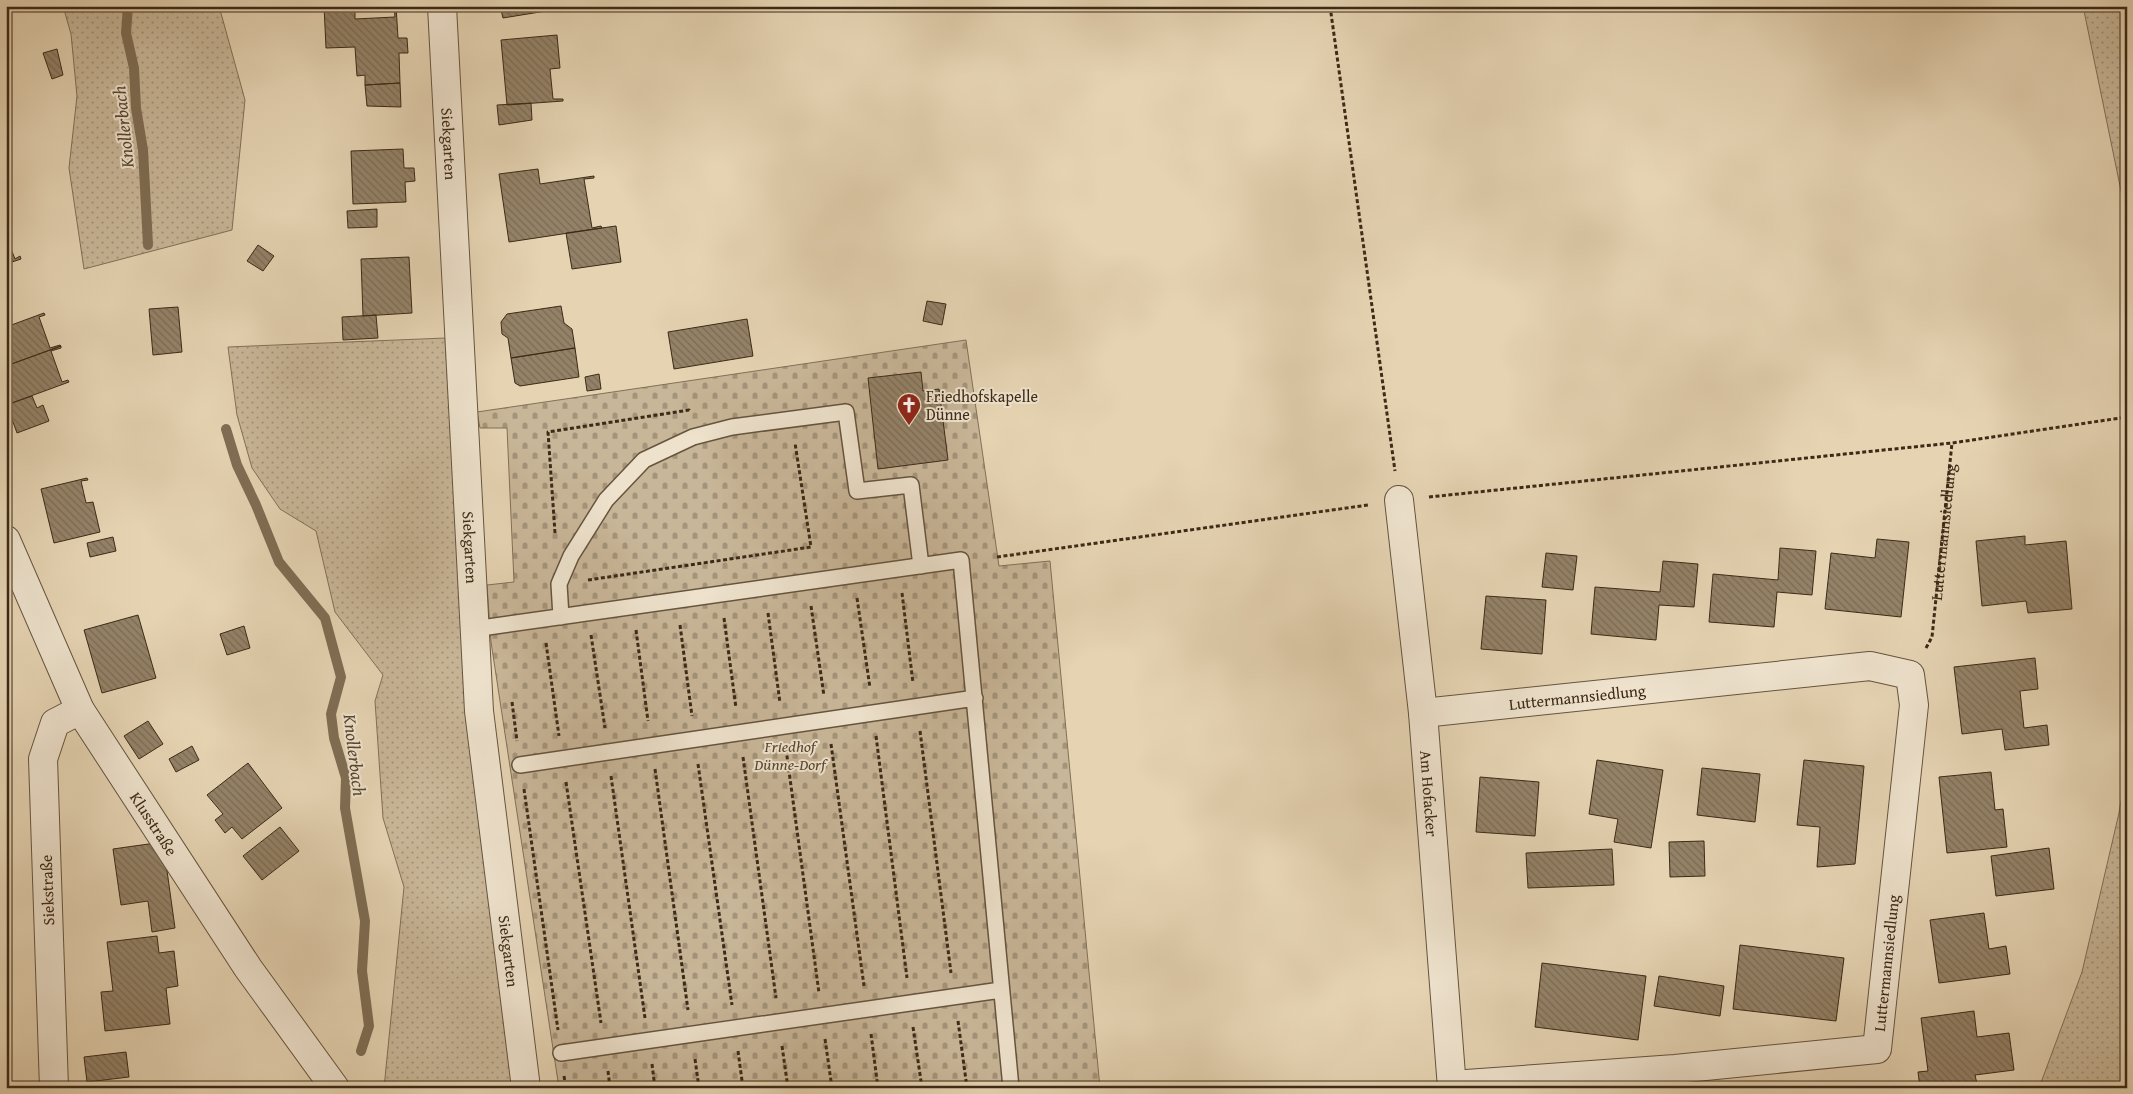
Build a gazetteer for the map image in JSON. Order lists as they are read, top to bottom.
{
  "streets": {
    "street": [
      "Siekgarten",
      "Luttermannsiedlung",
      "Am Hofacker",
      "Klusstraße",
      "Siekstraße"
    ]
  },
  "crossings": [
    ["Luttermannsiedlung", "Am Hofacker"],
    ["Klusstraße", "Siekstraße"]
  ],
  "water": ["Knollerbach"],
  "parks": ["Friedhof Dünne-Dorf"],
  "places": {
    "church": ["Friedhofskapelle Dünne"]
  }
}
